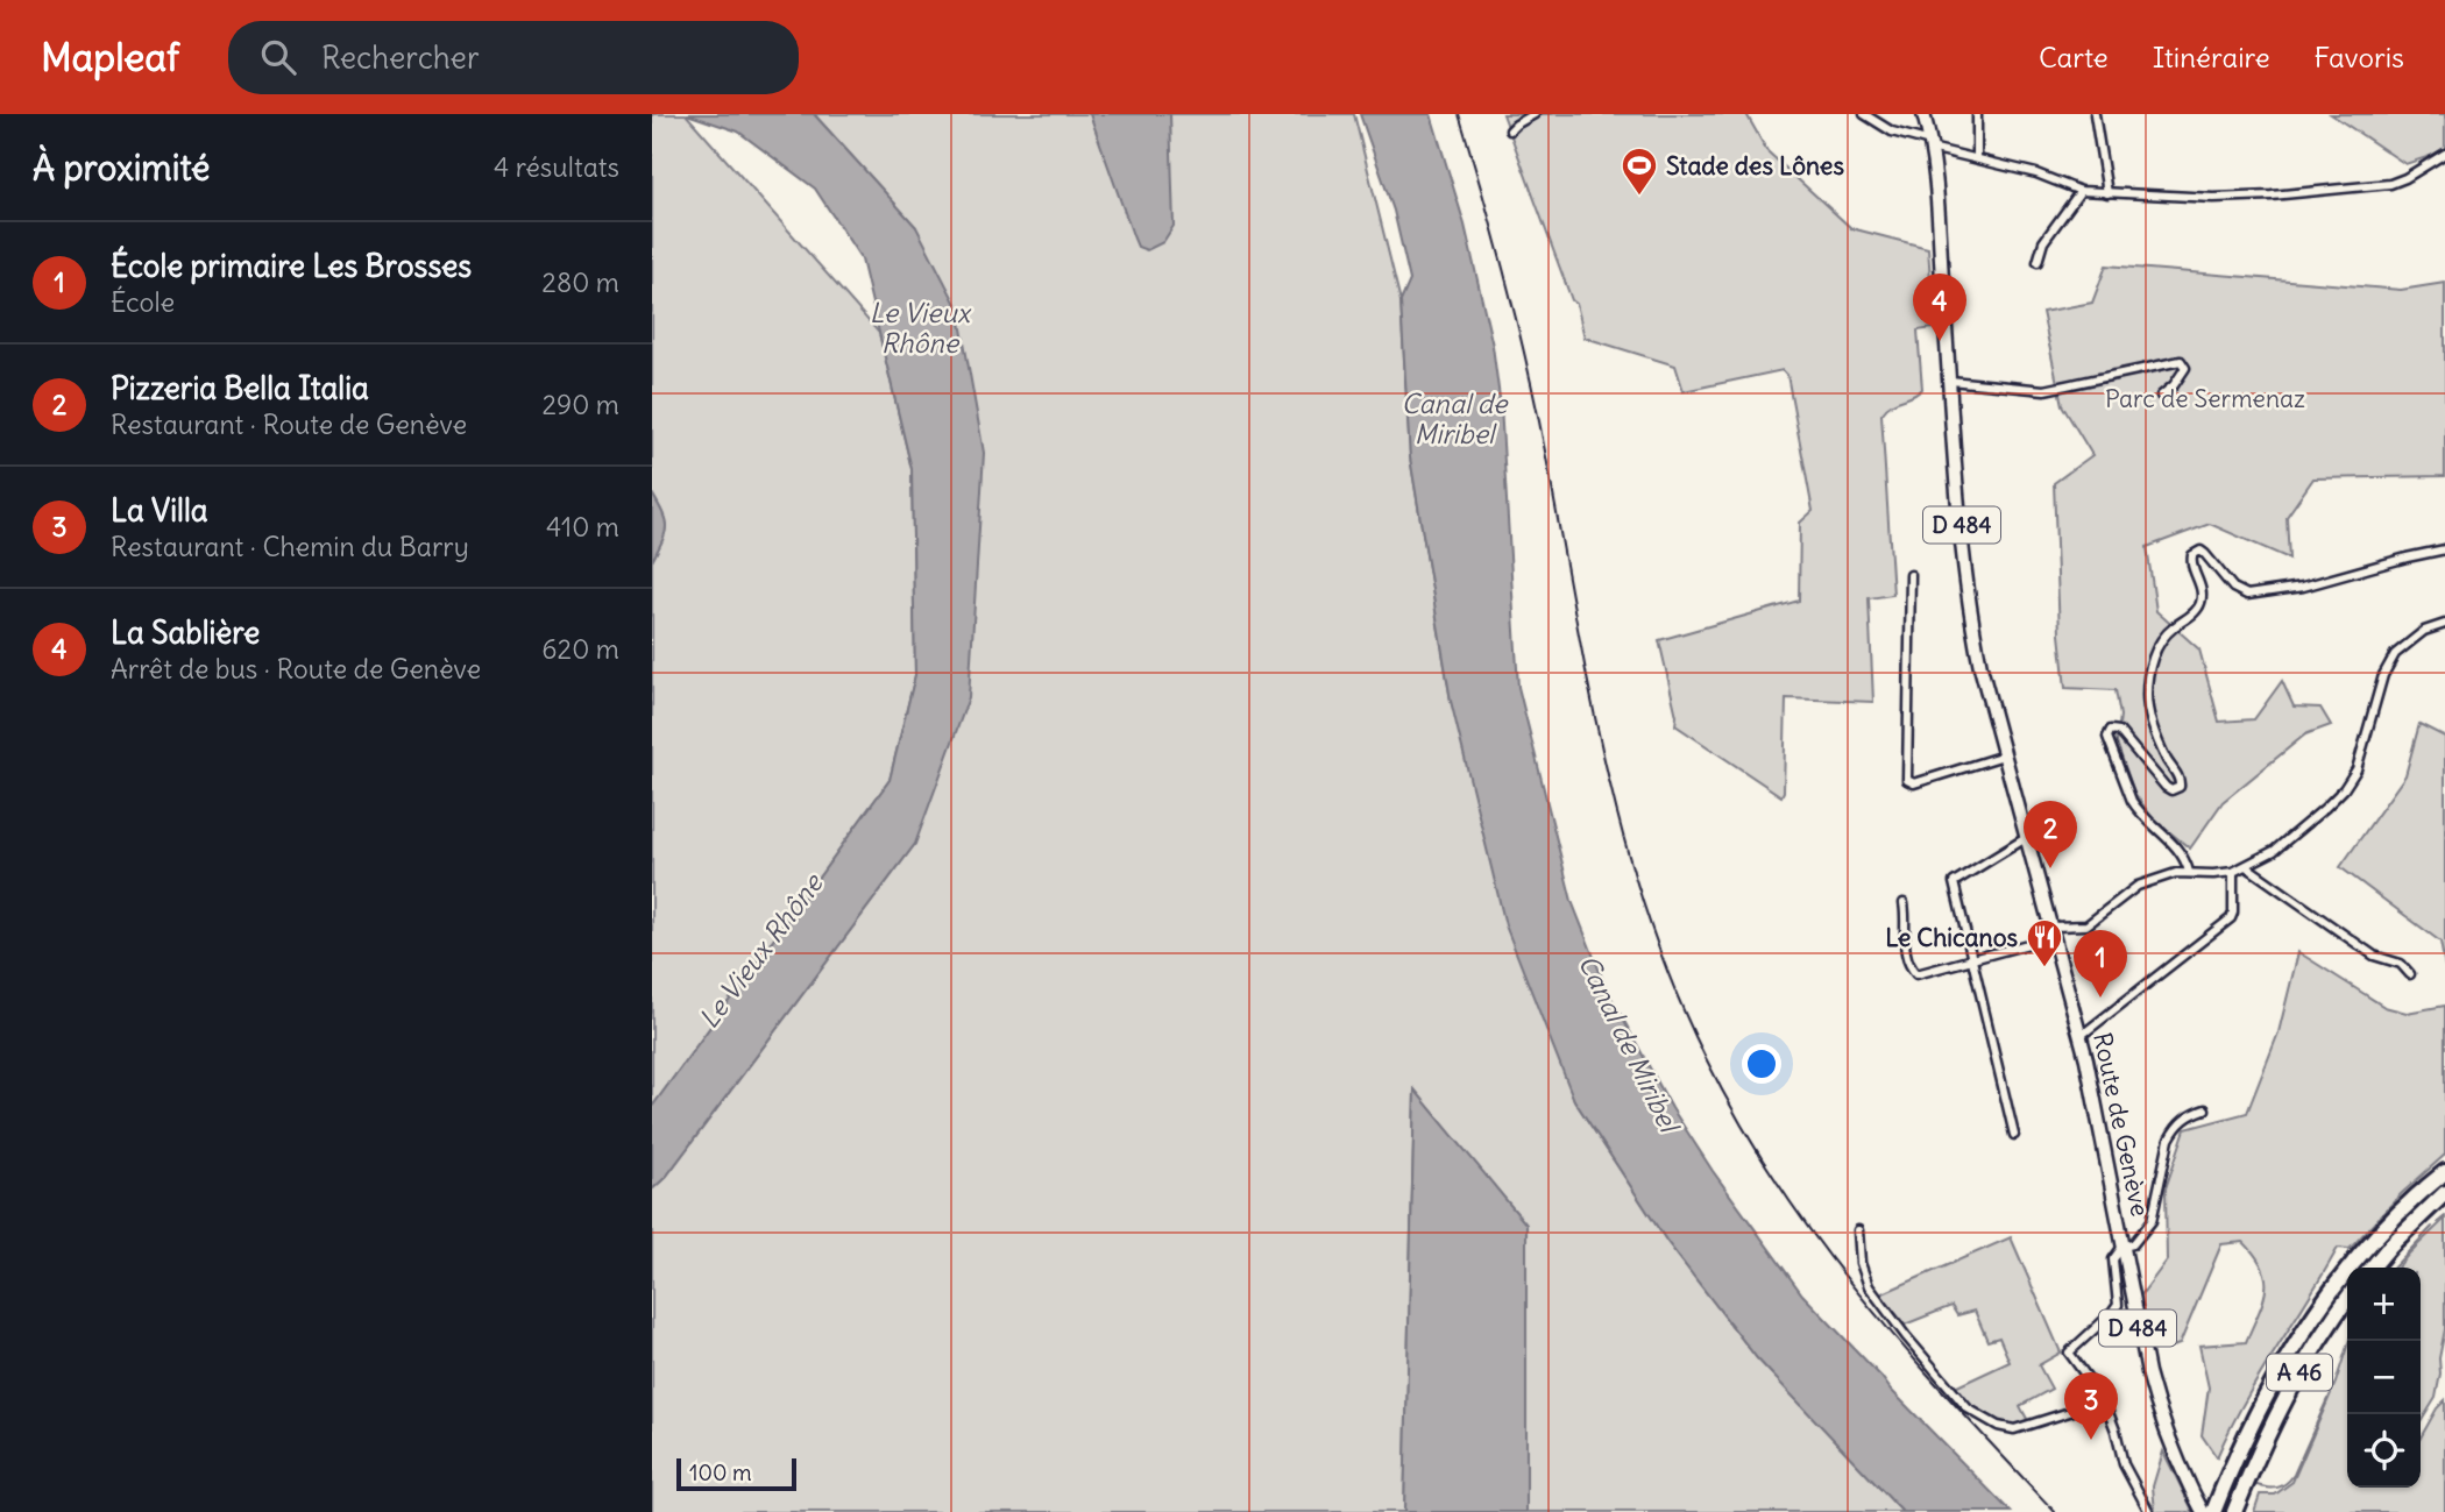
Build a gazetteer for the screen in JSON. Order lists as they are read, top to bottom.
{
  "streets": {
    "highway": ["A 46"],
    "main road": ["D 484", "Route de Genève"]
  },
  "water": ["Le Vieux Rhône", "Canal de Miribel"],
  "parks": ["Parc de Sermenaz"],
  "places": {
    "sports": ["Stade des Lônes"],
    "restaurant": ["Le Chicanos"]
  },
  "scale_bar": "100 m",
  "page": {
    "header": "Mapleaf",
    "search": "Rechercher",
    "nav": ["Carte", "Itinéraire", "Favoris"],
    "heading": ["À proximité", "4 résultats"],
    "list": [
      {
        "mark": "1",
        "name": "École primaire Les Brosses",
        "note": "École",
        "value": "280 m"
      },
      {
        "mark": "2",
        "name": "Pizzeria Bella Italia",
        "note": "Restaurant · Route de Genève",
        "value": "290 m"
      },
      {
        "mark": "3",
        "name": "La Villa",
        "note": "Restaurant · Chemin du Barry",
        "value": "410 m"
      },
      {
        "mark": "4",
        "name": "La Sablière",
        "note": "Arrêt de bus · Route de Genève",
        "value": "620 m"
      }
    ],
    "pins": [
      "4",
      "2",
      "1",
      "3"
    ],
    "map_buttons": ["+", "−"],
    "scale": "100 m"
  }
}
